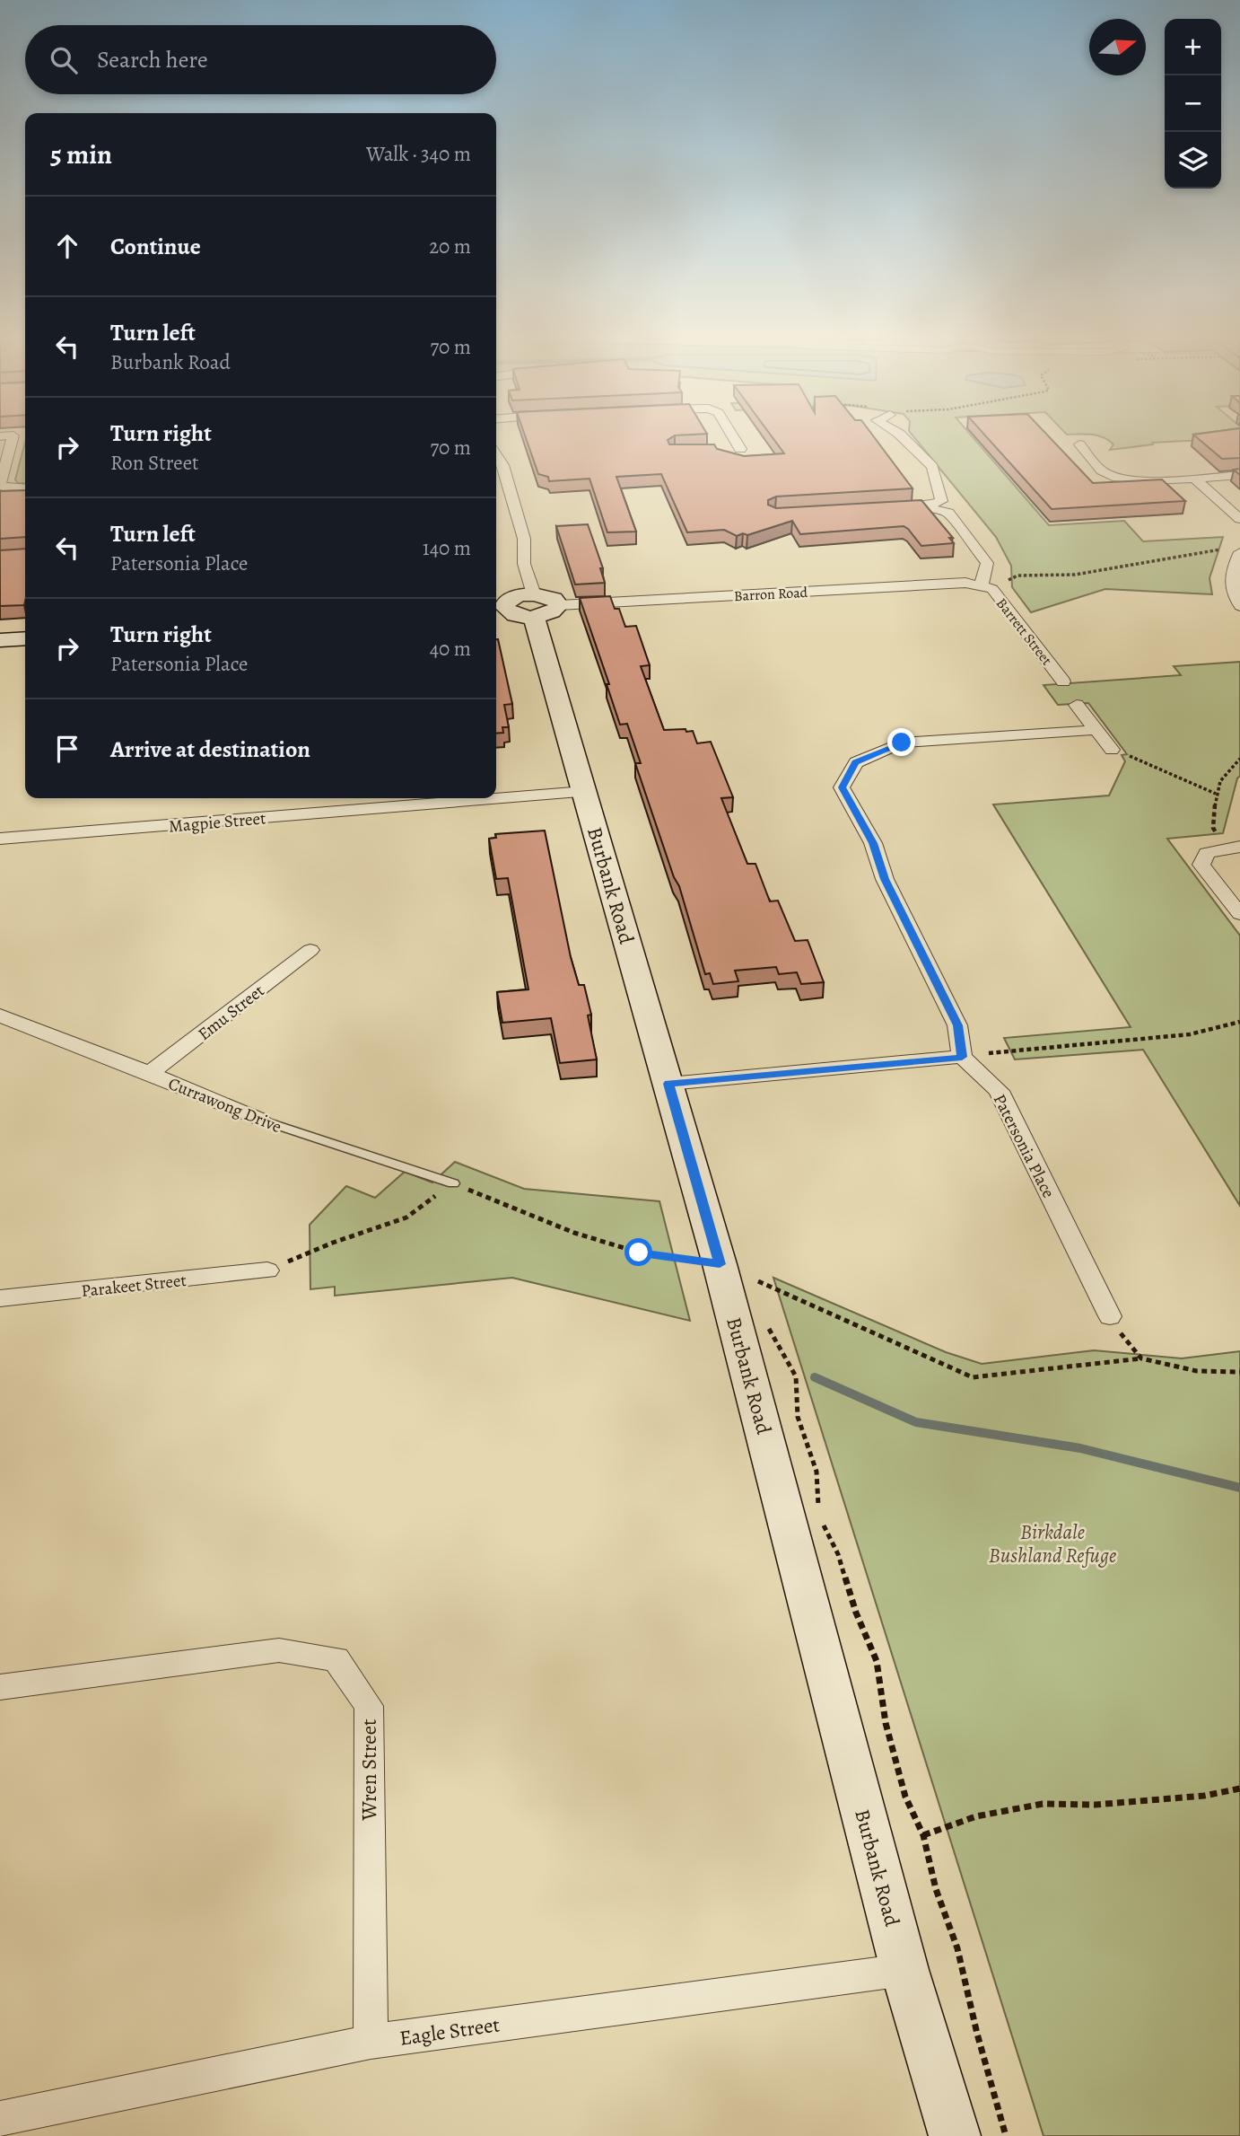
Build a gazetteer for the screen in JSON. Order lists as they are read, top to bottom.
{
  "streets": {
    "street": [
      "Barron Road",
      "Barrett Street",
      "Magpie Street",
      "Burbank Road",
      "Emu Street",
      "Currawong Drive",
      "Patersonia Place",
      "Parakeet Street",
      "Wren Street",
      "Eagle Street"
    ]
  },
  "crossings": [
    ["Barron Road", "Barrett Street"],
    ["Barron Road", "Burbank Road"],
    ["Magpie Street", "Burbank Road"],
    ["Burbank Road", "Eagle Street"],
    ["Emu Street", "Currawong Drive"],
    ["Wren Street", "Eagle Street"]
  ],
  "parks": ["Birkdale Bushland Refuge"],
  "north": "right",
  "page": {
    "map_buttons": ["+", "−"],
    "search": "Search here",
    "heading": ["5 min", "Walk · 340 m"],
    "list": [
      ["Continue", "20 m"],
      ["Turn left", "Burbank Road", "70 m"],
      ["Turn right", "Ron Street", "70 m"],
      ["Turn left", "Patersonia Place", "140 m"],
      ["Turn right", "Patersonia Place", "40 m"],
      "Arrive at destination"
    ]
  }
}
